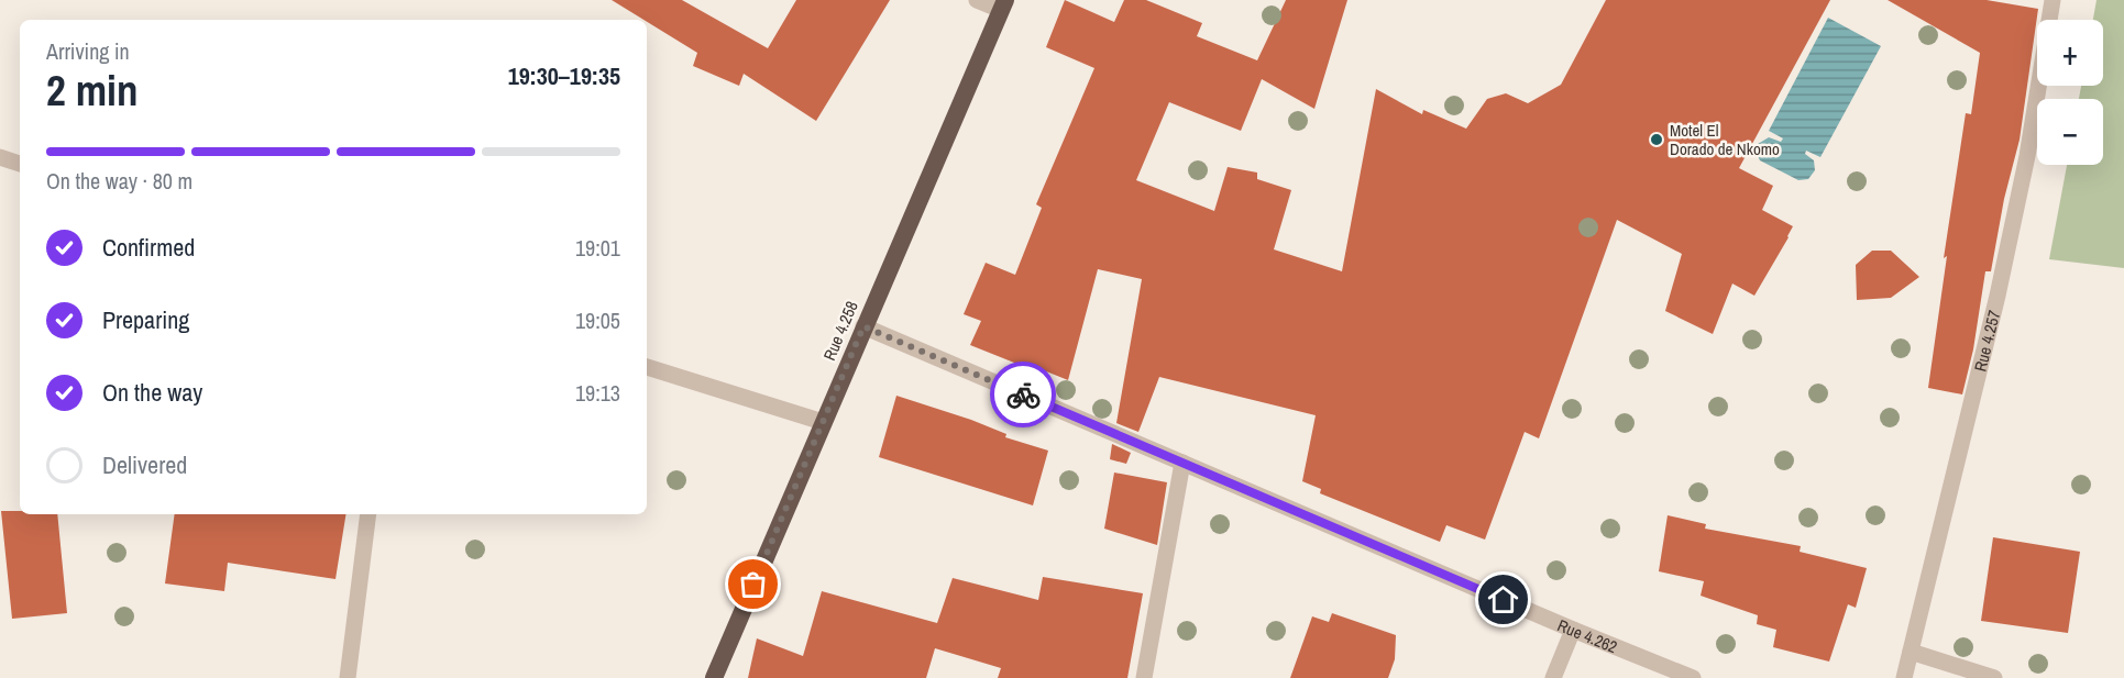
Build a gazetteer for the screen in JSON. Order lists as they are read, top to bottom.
{
  "streets": {
    "highway": ["Rue 4.258"],
    "street": ["Rue 4.257", "Rue 4.262"]
  },
  "crossings": [
    ["Rue 4.258", "Rue 4.262"]
  ],
  "places": ["Motel El Dorado de Nkomo"],
  "page": {
    "map_buttons": ["+", "−"],
    "heading": ["2 min", "Arriving in", "19:30–19:35"],
    "bar": "On the way · 80 m",
    "list": [
      ["Confirmed", "19:01"],
      ["Preparing", "19:05"],
      ["On the way", "19:13"],
      "Delivered"
    ]
  }
}
